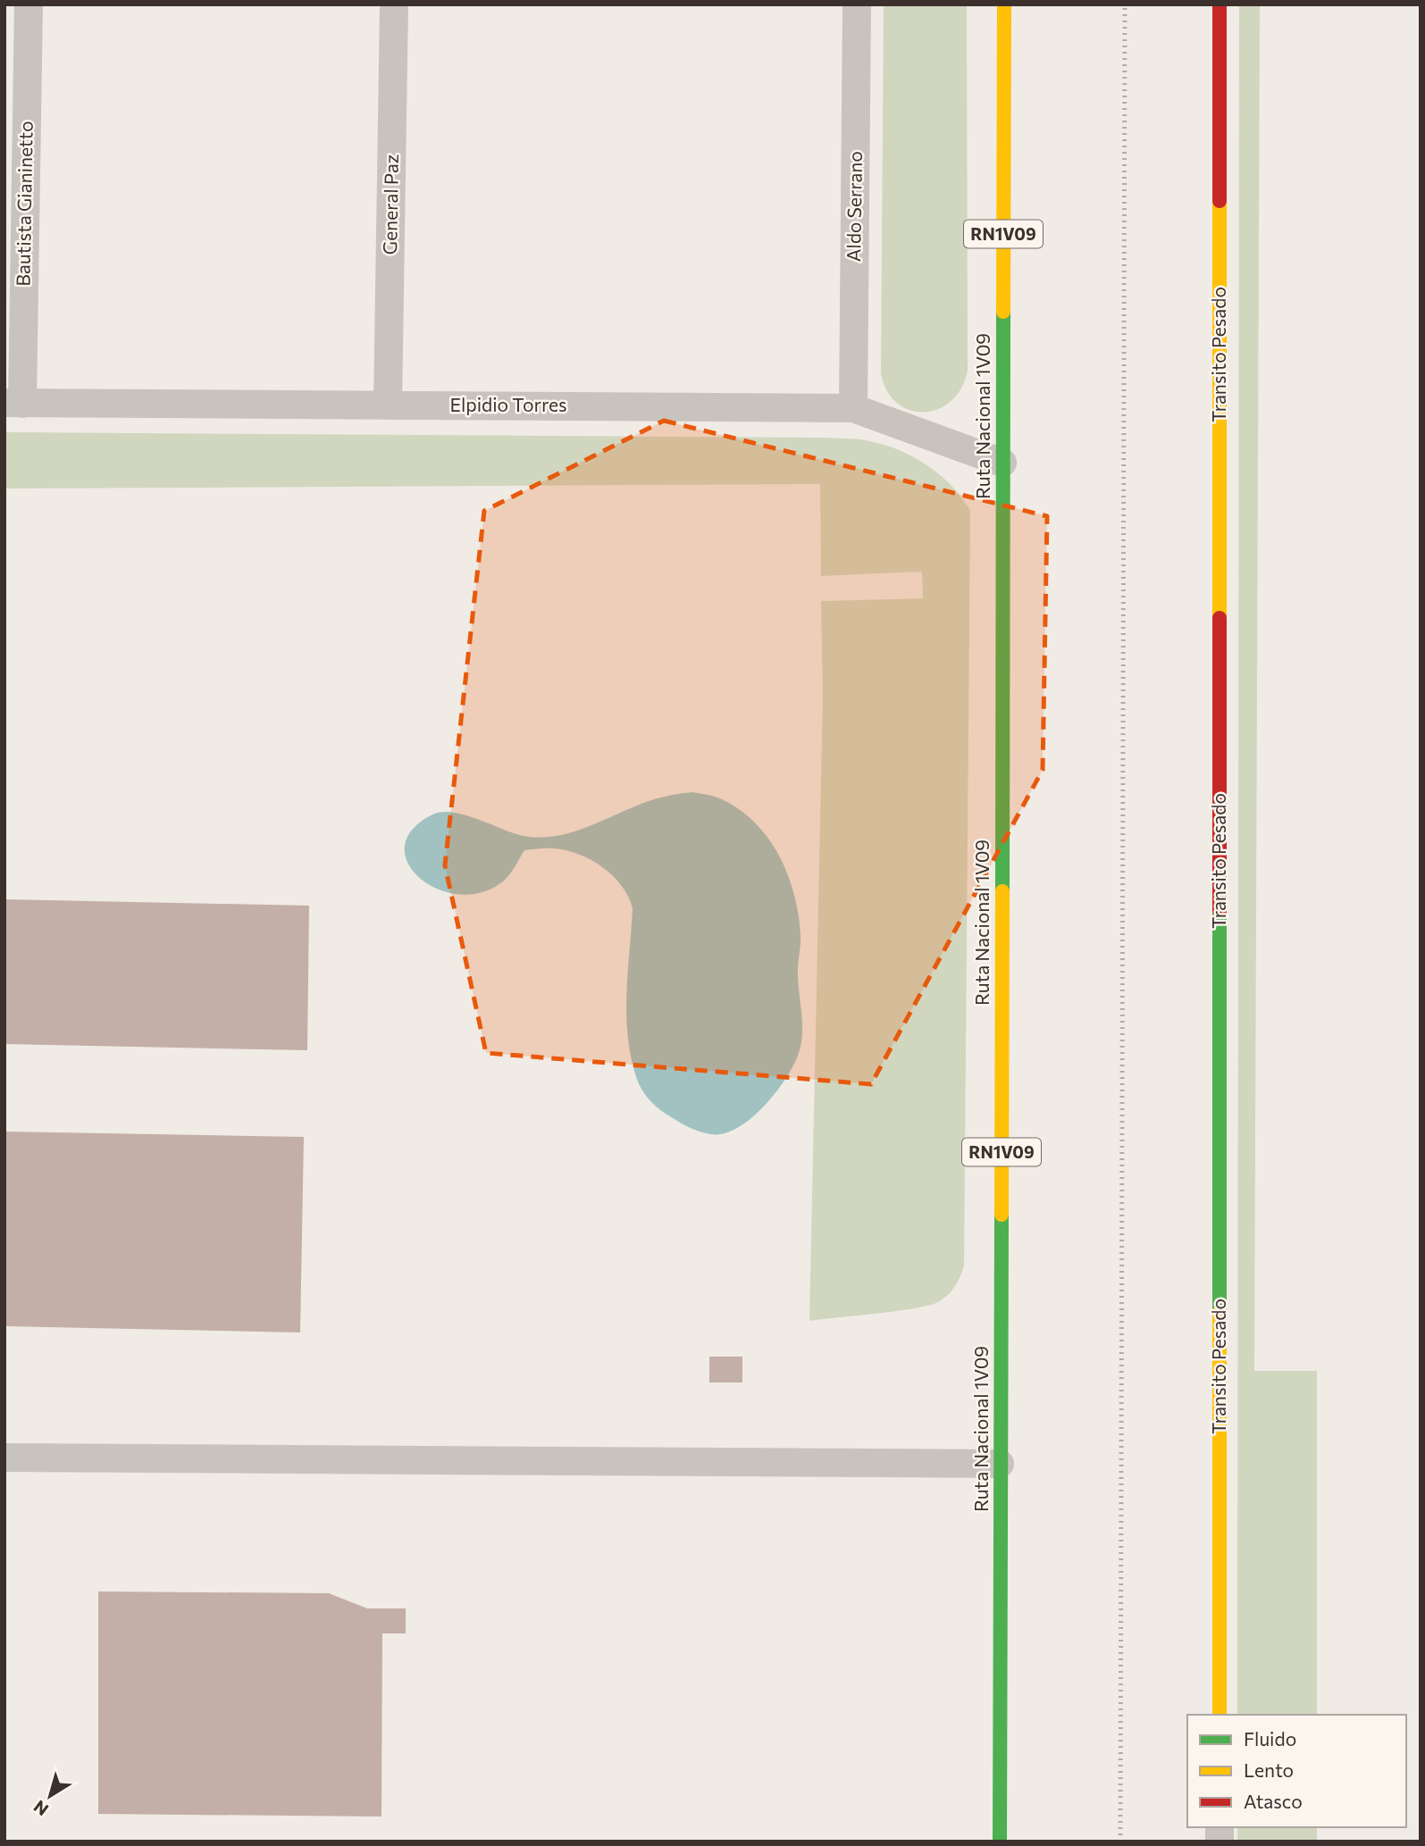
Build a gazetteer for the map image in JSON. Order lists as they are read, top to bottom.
{
  "streets": {
    "main road": ["RN1V09", "Transito Pesado", "Ruta Nacional 1V09"],
    "street": [
      "Bautista Gianinetto",
      "General Paz",
      "Aldo Serrano",
      "Elpidio Torres"
    ]
  },
  "crossings": [
    ["Bautista Gianinetto", "Elpidio Torres"],
    ["General Paz", "Elpidio Torres"],
    ["Aldo Serrano", "Elpidio Torres"],
    ["Elpidio Torres", "Ruta Nacional 1V09"]
  ],
  "legend": ["Fluido", "Lento", "Atasco"],
  "north": "bottom left"
}
